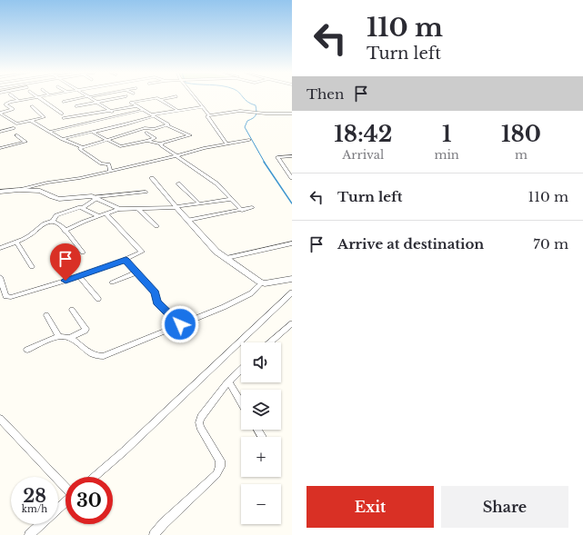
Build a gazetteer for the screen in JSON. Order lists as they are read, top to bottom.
{
  "page": {
    "turn": ["110 m", "Turn left"],
    "then": "Then",
    "eta": [
      "18:42",
      "Arrival",
      "1",
      "min",
      "180",
      "m"
    ],
    "list": [
      {
        "name": "Turn left",
        "value": "110 m"
      },
      {
        "name": "Arrive at destination",
        "value": "70 m"
      }
    ],
    "map_buttons": ["+", "−"],
    "speed": "28 km/h",
    "limit": "30",
    "buttons": ["Exit", "Share"]
  }
}
